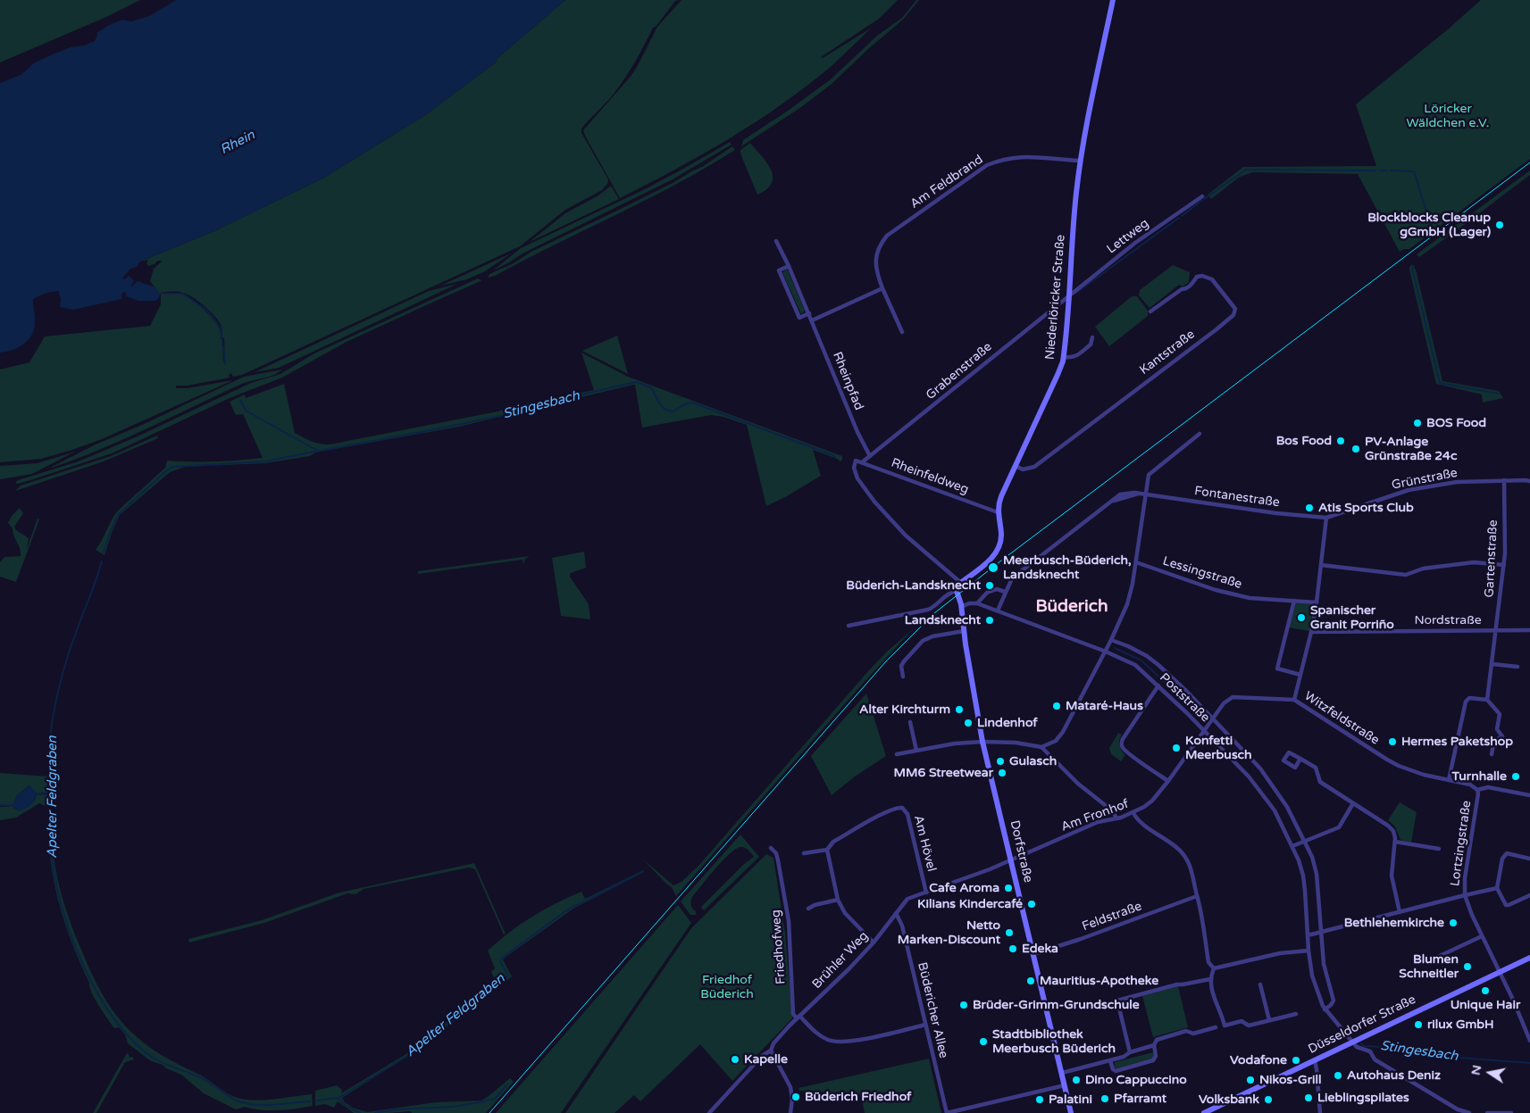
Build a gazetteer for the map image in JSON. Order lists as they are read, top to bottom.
{
  "streets": {
    "main road": ["Niederlöricker Straße", "Dorfstraße", "Düsseldorfer Straße"],
    "street": [
      "Am Feldbrand",
      "Lettweg",
      "Kantstraße",
      "Grabenstraße",
      "Rheinpfad",
      "Rheinfeldweg",
      "Grünstraße",
      "Fontanestraße",
      "Gartenstraße",
      "Lessingstraße",
      "Nordstraße",
      "Poststraße",
      "Witzfeldstraße",
      "Am Fronhof",
      "Am Hövel",
      "Lortzingstraße",
      "Feldstraße",
      "Friedhofweg",
      "Brühler Weg",
      "Büdericher Allee"
    ]
  },
  "crossings": [
    ["Am Feldbrand", "Niederlöricker Straße"],
    ["Lettweg", "Niederlöricker Straße"],
    ["Lettweg", "Grabenstraße"],
    ["Niederlöricker Straße", "Kantstraße"],
    ["Niederlöricker Straße", "Grabenstraße"],
    ["Niederlöricker Straße", "Rheinfeldweg"],
    ["Niederlöricker Straße", "Dorfstraße"],
    ["Grabenstraße", "Rheinpfad"],
    ["Grabenstraße", "Rheinfeldweg"],
    ["Grünstraße", "Fontanestraße"],
    ["Grünstraße", "Gartenstraße"],
    ["Fontanestraße", "Poststraße"],
    ["Gartenstraße", "Nordstraße"],
    ["Poststraße", "Witzfeldstraße"],
    ["Poststraße", "Am Fronhof"],
    ["Poststraße", "Düsseldorfer Straße"],
    ["Witzfeldstraße", "Am Fronhof"],
    ["Witzfeldstraße", "Lortzingstraße"],
    ["Am Fronhof", "Dorfstraße"],
    ["Am Fronhof", "Brühler Weg"],
    ["Am Hövel", "Brühler Weg"],
    ["Lortzingstraße", "Düsseldorfer Straße"],
    ["Dorfstraße", "Feldstraße"],
    ["Dorfstraße", "Brühler Weg"],
    ["Friedhofweg", "Brühler Weg"],
    ["Brühler Weg", "Büdericher Allee"]
  ],
  "districts": ["Büderich"],
  "water": ["Rhein", "Stingesbach", "Apelter Feldgraben"],
  "parks": ["Löricker Wäldchen e.V.", "Friedhof Büderich"],
  "places": [
    "Blockblocks Cleanup gGmbH (Lager)",
    "BOS Food",
    "Bos Food",
    "PV-Anlage Grünstraße 24c",
    "Atis Sports Club",
    "Meerbusch-Büderich, Landsknecht",
    "Büderich-Landsknecht",
    "Spanischer Granit Porriño",
    "Landsknecht",
    "Mataré-Haus",
    "Alter Kirchturm",
    "Lindenhof",
    "Hermes Paketshop",
    "Konfetti Meerbusch",
    "Gulasch",
    "MM6 Streetwear",
    "Turnhalle",
    "Cafe Aroma",
    "Kilians Kindercafé",
    "Bethlehemkirche",
    "Netto Marken-Discount",
    "Edeka",
    "Blumen Schneitler",
    "Mauritius-Apotheke",
    "Unique Hair",
    "Brüder-Grimm-Grundschule",
    "rilux GmbH",
    "Stadtbibliothek Meerbusch Büderich",
    "Kapelle",
    "Vodafone",
    "Autohaus Deniz",
    "Dino Cappuccino",
    "Nikos-Grill",
    "Büderich Friedhof",
    "Lieblingspilates",
    "Pfarramt",
    "Palatini",
    "Volksbank"
  ],
  "north": "left"
}
